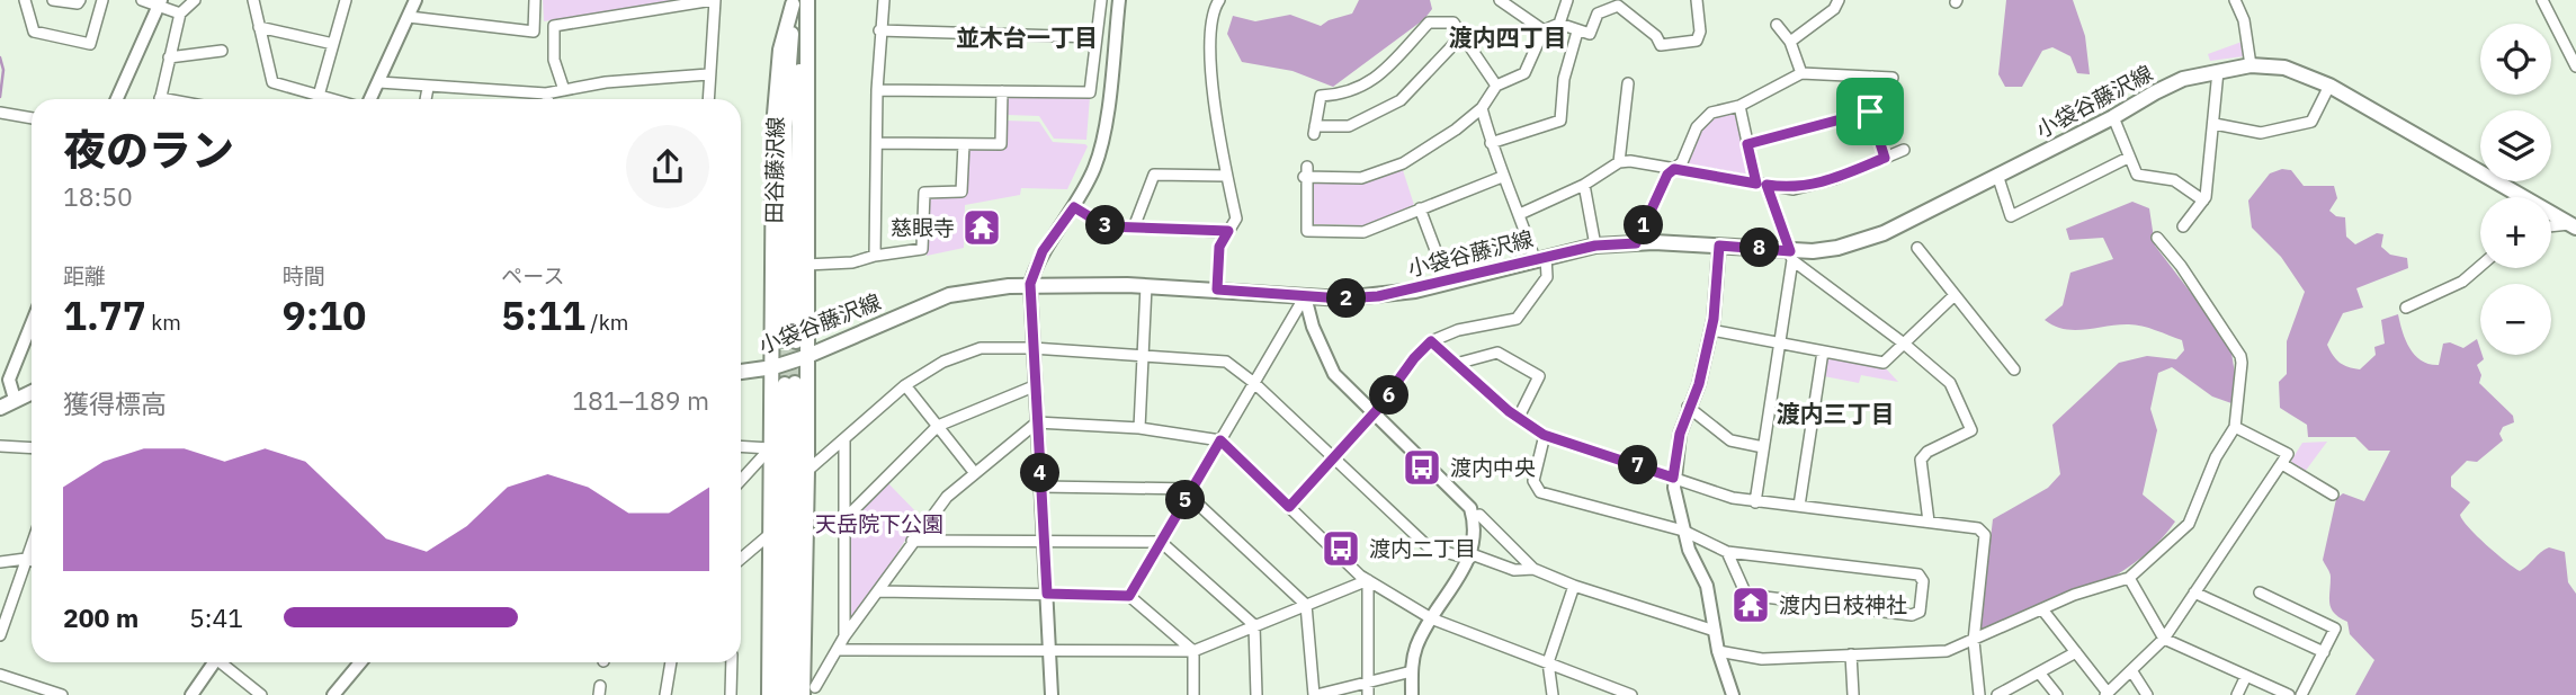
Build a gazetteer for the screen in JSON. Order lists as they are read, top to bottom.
{
  "streets": {
    "main road": ["小袋谷藤沢線", "田谷藤沢線"]
  },
  "districts": ["並木台一丁目", "渡内四丁目", "渡内三丁目"],
  "parks": ["天岳院下公園"],
  "places": {
    "temple": ["慈眼寺", "渡内日枝神社"],
    "bus stop": ["渡内中央", "渡内二丁目"]
  },
  "page": {
    "map_buttons": ["+", "−"],
    "heading": ["夜のラン", "18:50"],
    "pins": [
      "1",
      "3",
      "8",
      "2",
      "6",
      "7",
      "4",
      "5"
    ],
    "stats": [
      ["距離", "1.77 km"],
      ["時間", "9:10"],
      ["ペース", "5:11 /km"]
    ],
    "chart": ["獲得標高", "181–189 m"],
    "list": [
      {
        "name": "200 m",
        "note": "5:41"
      }
    ]
  }
}
